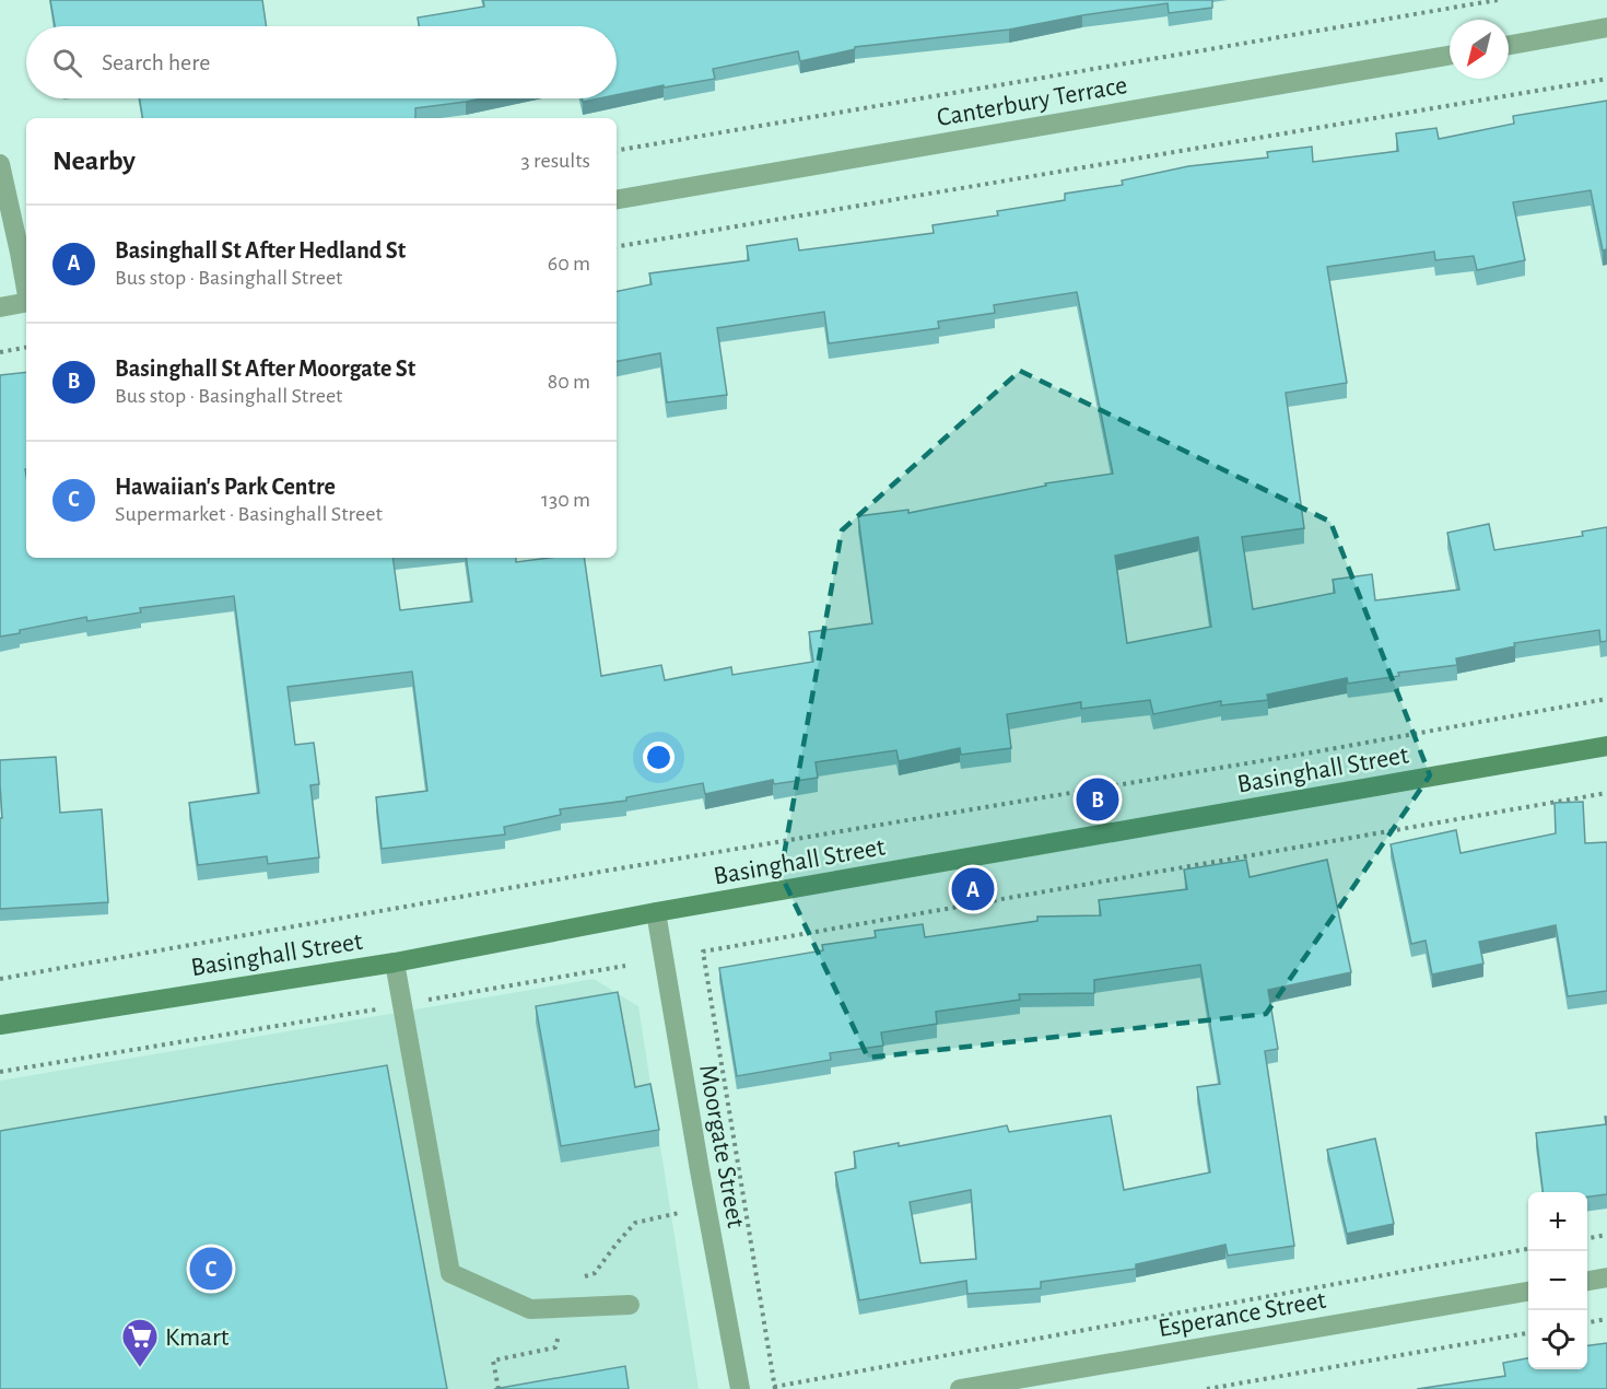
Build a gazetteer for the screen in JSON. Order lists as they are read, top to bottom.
{
  "streets": {
    "street": [
      "Canterbury Terrace",
      "Basinghall Street",
      "Moorgate Street",
      "Esperance Street"
    ]
  },
  "crossings": [
    ["Basinghall Street", "Moorgate Street"]
  ],
  "places": {
    "supermarket": ["Kmart"]
  },
  "north": "bottom left",
  "page": {
    "search": "Search here",
    "heading": ["Nearby", "3 results"],
    "list": [
      {
        "mark": "A",
        "name": "Basinghall St After Hedland St",
        "note": "Bus stop · Basinghall Street",
        "value": "60 m"
      },
      {
        "mark": "B",
        "name": "Basinghall St After Moorgate St",
        "note": "Bus stop · Basinghall Street",
        "value": "80 m"
      },
      {
        "mark": "C",
        "name": "Hawaiian's Park Centre",
        "note": "Supermarket · Basinghall Street",
        "value": "130 m"
      }
    ],
    "pins": ["B", "A", "C"],
    "map_buttons": ["+", "−"]
  }
}
